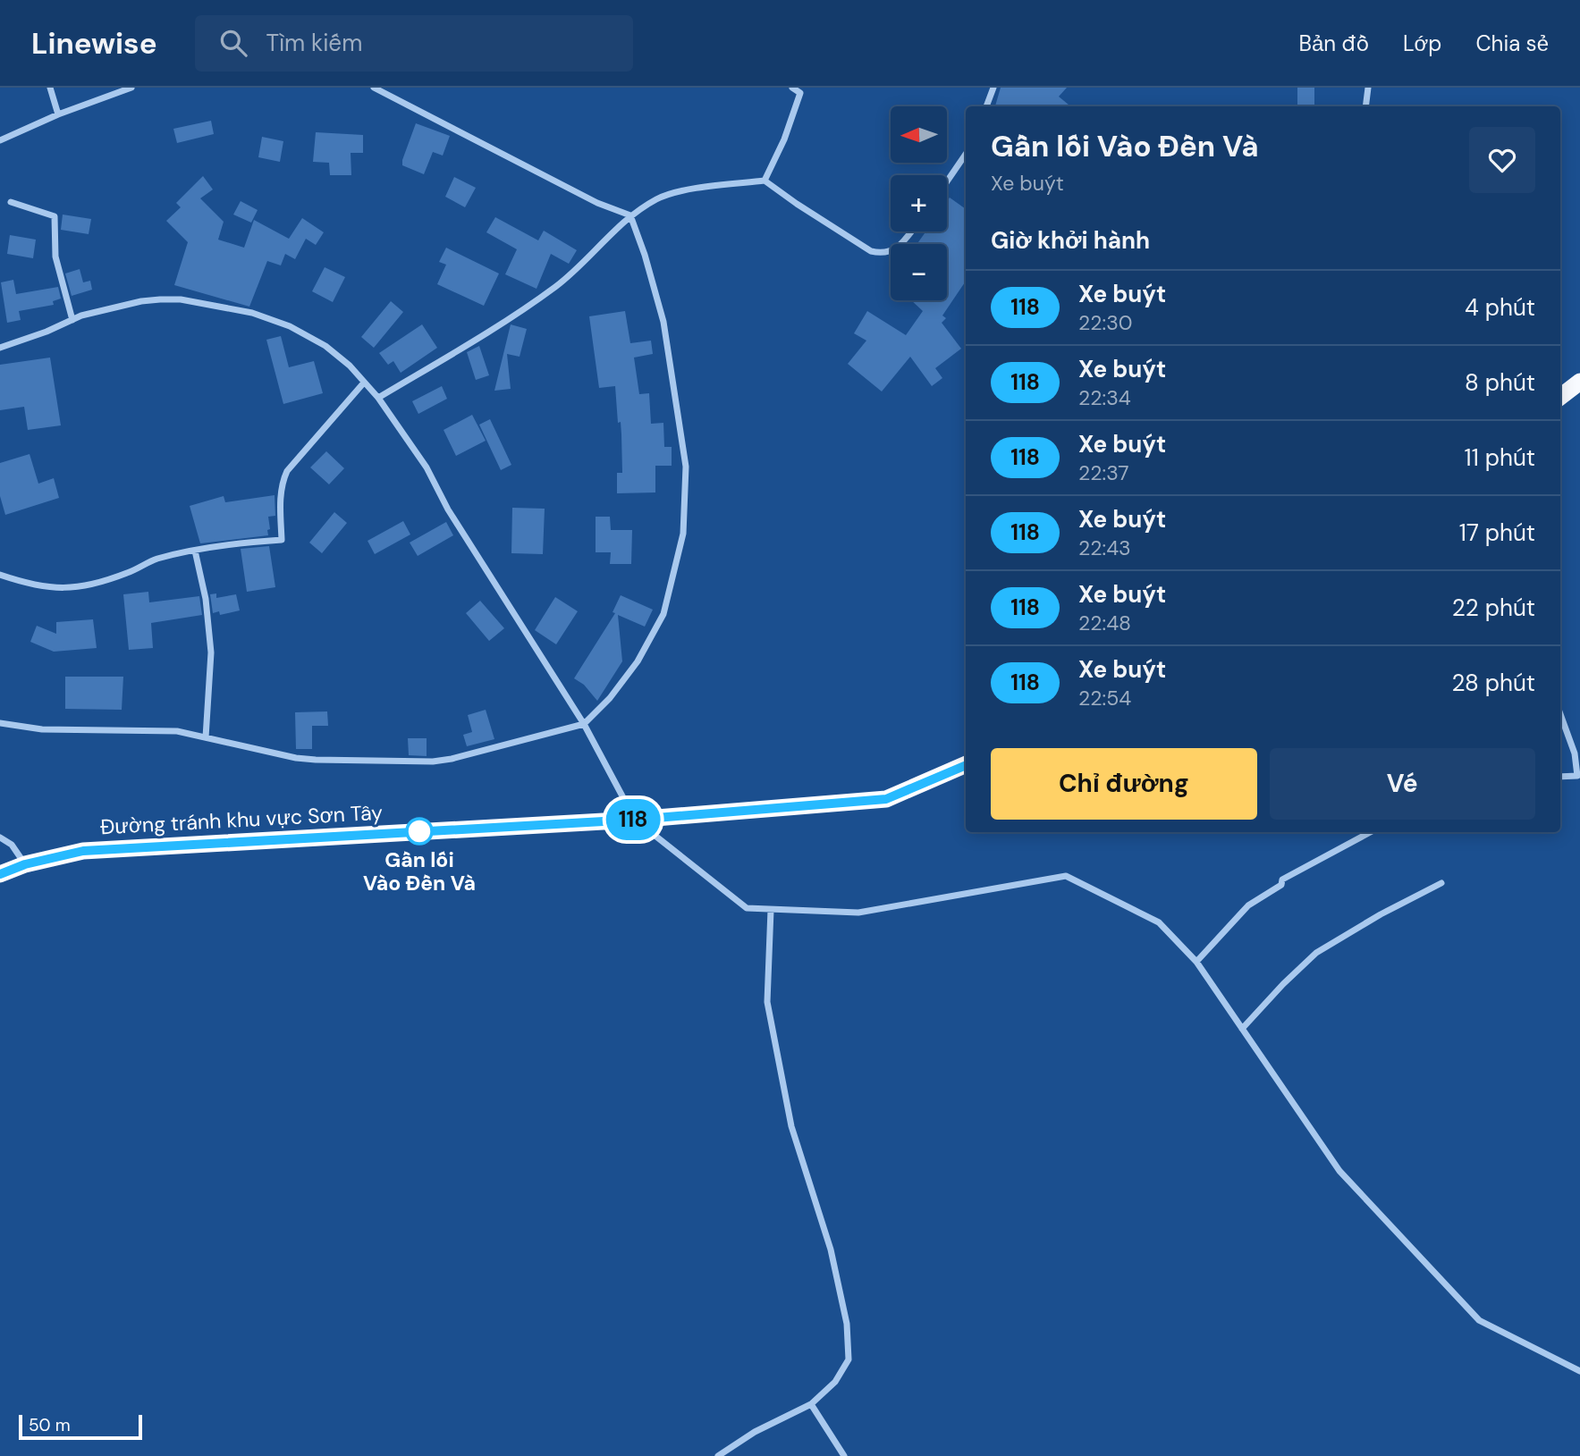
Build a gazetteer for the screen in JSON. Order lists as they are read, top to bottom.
{
  "streets": {
    "highway": ["Đường tránh khu vực Sơn Tây"]
  },
  "places": ["Gần lối Vào Đền Và"],
  "lines": ["bus line 118"],
  "scale_bar": "50 m",
  "north": "left",
  "page": {
    "header": "Linewise",
    "search": "Tìm kiếm",
    "nav": ["Bản đồ", "Lớp", "Chia sẻ"],
    "on_map": "118",
    "map_buttons": ["+", "−"],
    "heading": [
      ["Gần lối Vào Đền Và", "Xe buýt"],
      "Giờ khởi hành"
    ],
    "list": [
      {
        "mark": "118",
        "name": "Xe buýt",
        "note": "22:30",
        "value": "4 phút"
      },
      {
        "mark": "118",
        "name": "Xe buýt",
        "note": "22:34",
        "value": "8 phút"
      },
      {
        "mark": "118",
        "name": "Xe buýt",
        "note": "22:37",
        "value": "11 phút"
      },
      {
        "mark": "118",
        "name": "Xe buýt",
        "note": "22:43",
        "value": "17 phút"
      },
      {
        "mark": "118",
        "name": "Xe buýt",
        "note": "22:48",
        "value": "22 phút"
      },
      {
        "mark": "118",
        "name": "Xe buýt",
        "note": "22:54",
        "value": "28 phút"
      }
    ],
    "buttons": ["Chỉ đường", "Vé"],
    "scale": "50 m"
  }
}
